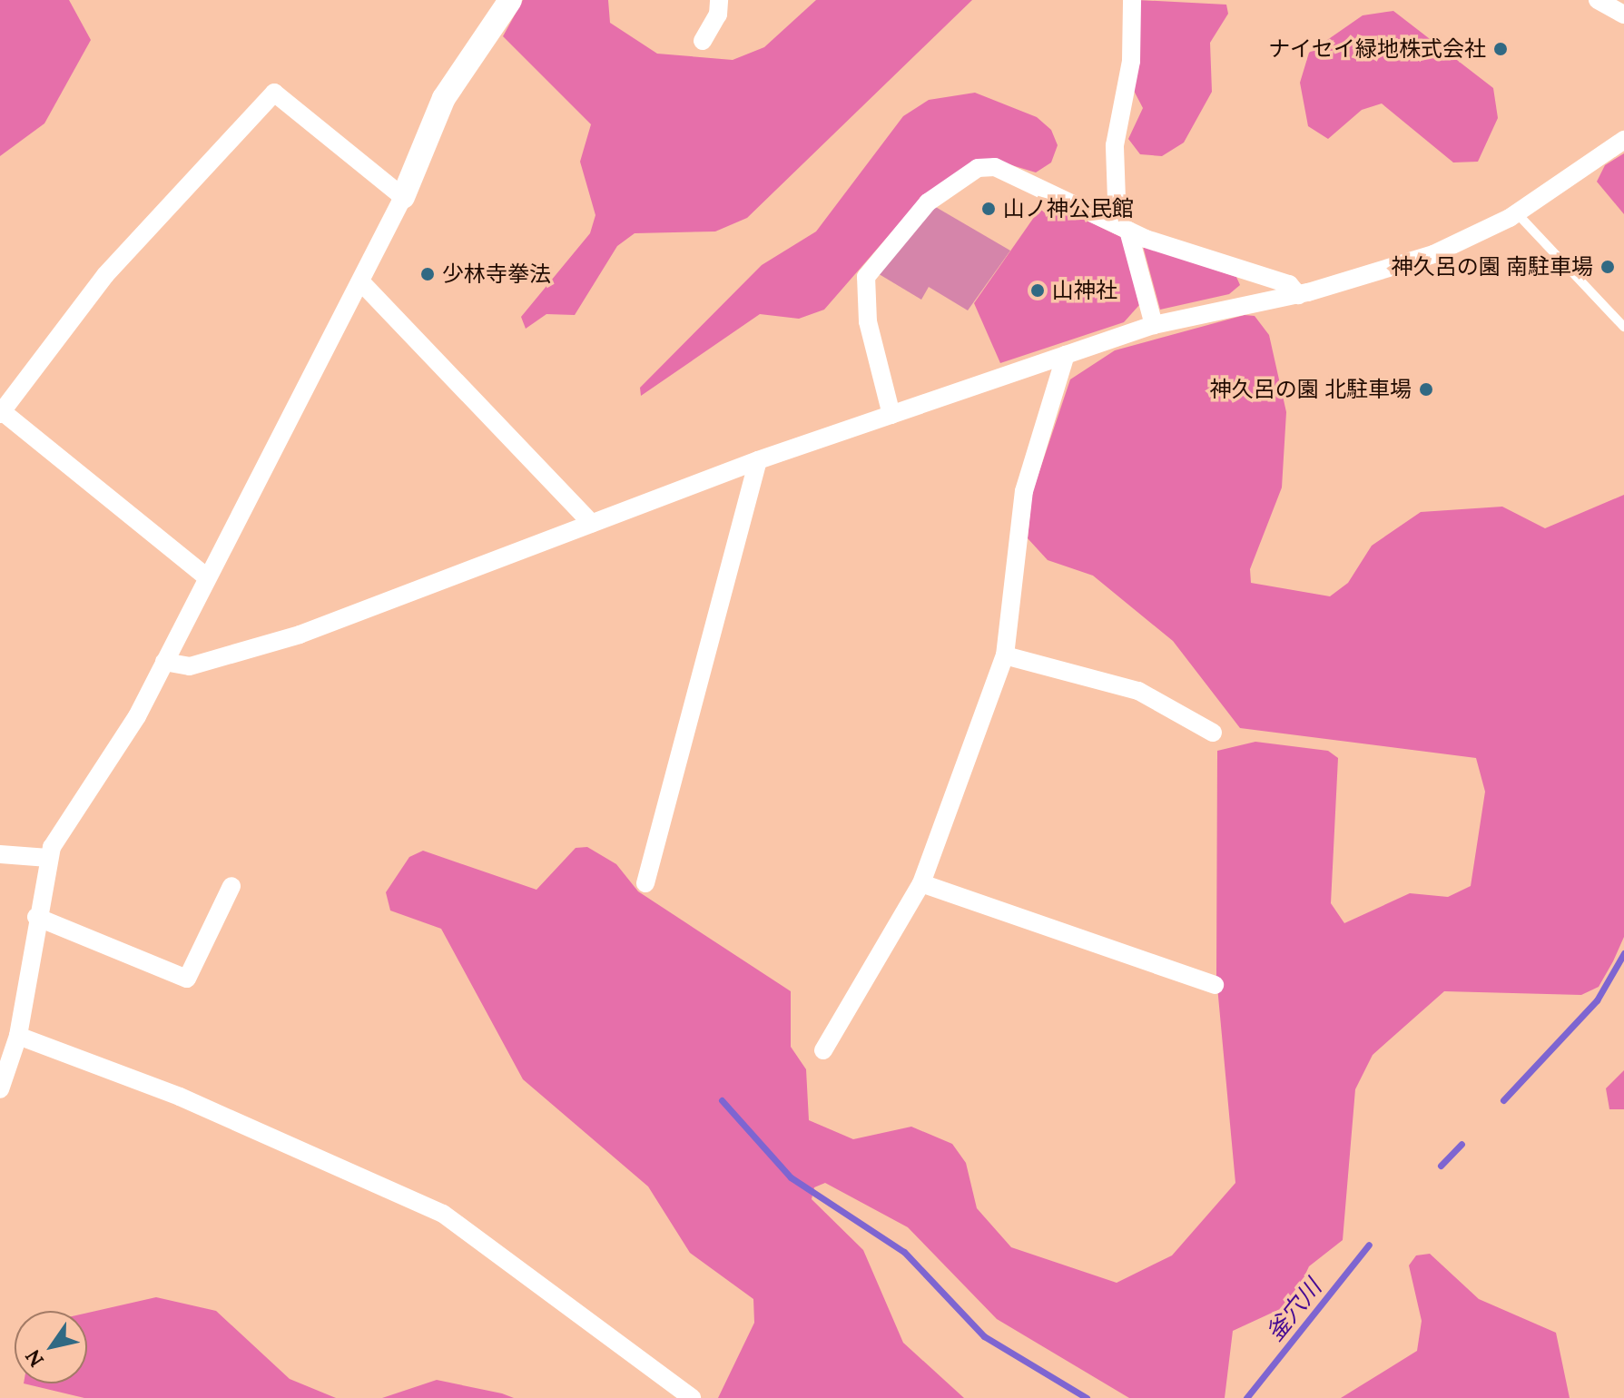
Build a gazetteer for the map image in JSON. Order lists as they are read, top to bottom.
{
  "water": ["釜穴川"],
  "places": [
    "ナイセイ緑地株式会社",
    "山ノ神公民館",
    "神久呂の園 南駐車場",
    "少林寺拳法",
    "山神社",
    "神久呂の園 北駐車場"
  ],
  "north": "bottom left"
}
